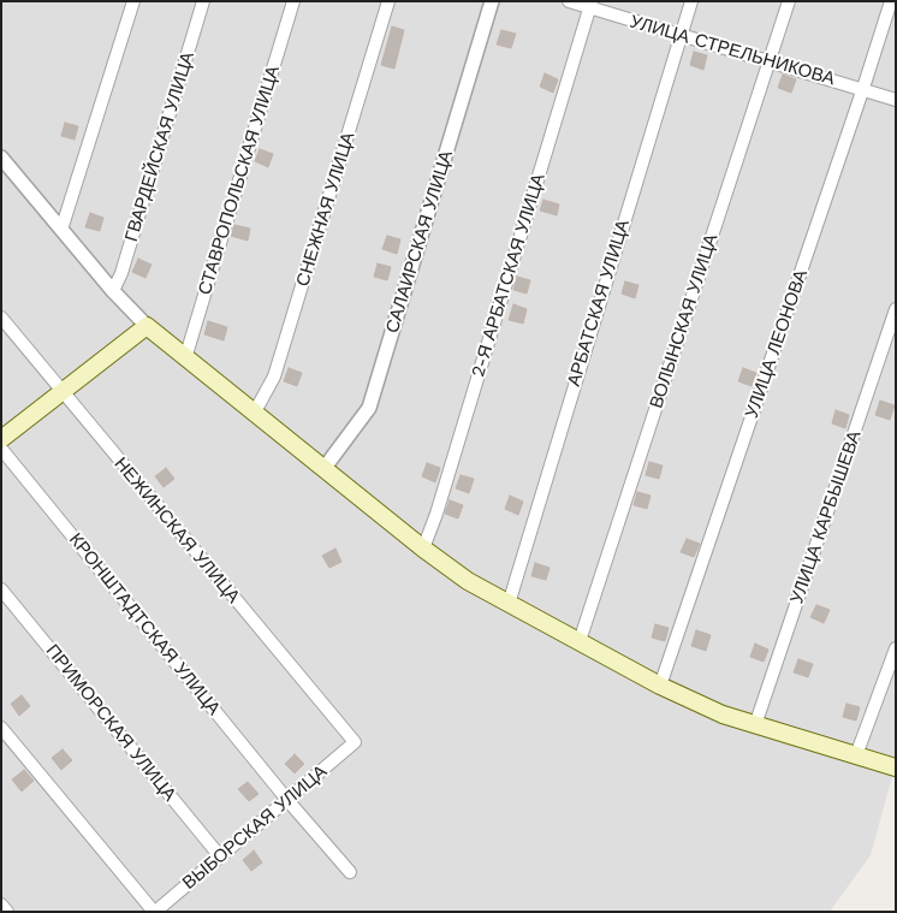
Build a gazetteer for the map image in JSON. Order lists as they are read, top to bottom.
{
  "streets": {
    "street": [
      "УЛИЦА СТРЕЛЬНИКОВА",
      "ГВАРДЕЙСКАЯ УЛИЦА",
      "СТАВРОПОЛЬСКАЯ УЛИЦА",
      "СНЕЖНАЯ УЛИЦА",
      "САЛАИРСКАЯ УЛИЦА",
      "2-Я АРБАТСКАЯ УЛИЦА",
      "АРБАТСКАЯ УЛИЦА",
      "ВОЛЫНСКАЯ УЛИЦА",
      "УЛИЦА ЛЕОНОВА",
      "УЛИЦА КАРБЫШЕВА",
      "НЕЖИНСКАЯ УЛИЦА",
      "КРОНШТАДТСКАЯ УЛИЦА",
      "ПРИМОРСКАЯ УЛИЦА",
      "ВЫБОРСКАЯ УЛИЦА"
    ]
  },
  "crossings": [
    ["УЛИЦА СТРЕЛЬНИКОВА", "2-Я АРБАТСКАЯ УЛИЦА"],
    ["УЛИЦА СТРЕЛЬНИКОВА", "АРБАТСКАЯ УЛИЦА"],
    ["УЛИЦА СТРЕЛЬНИКОВА", "ВОЛЫНСКАЯ УЛИЦА"],
    ["УЛИЦА СТРЕЛЬНИКОВА", "УЛИЦА ЛЕОНОВА"],
    ["НЕЖИНСКАЯ УЛИЦА", "ВЫБОРСКАЯ УЛИЦА"],
    ["КРОНШТАДТСКАЯ УЛИЦА", "ВЫБОРСКАЯ УЛИЦА"],
    ["ПРИМОРСКАЯ УЛИЦА", "ВЫБОРСКАЯ УЛИЦА"]
  ]
}
